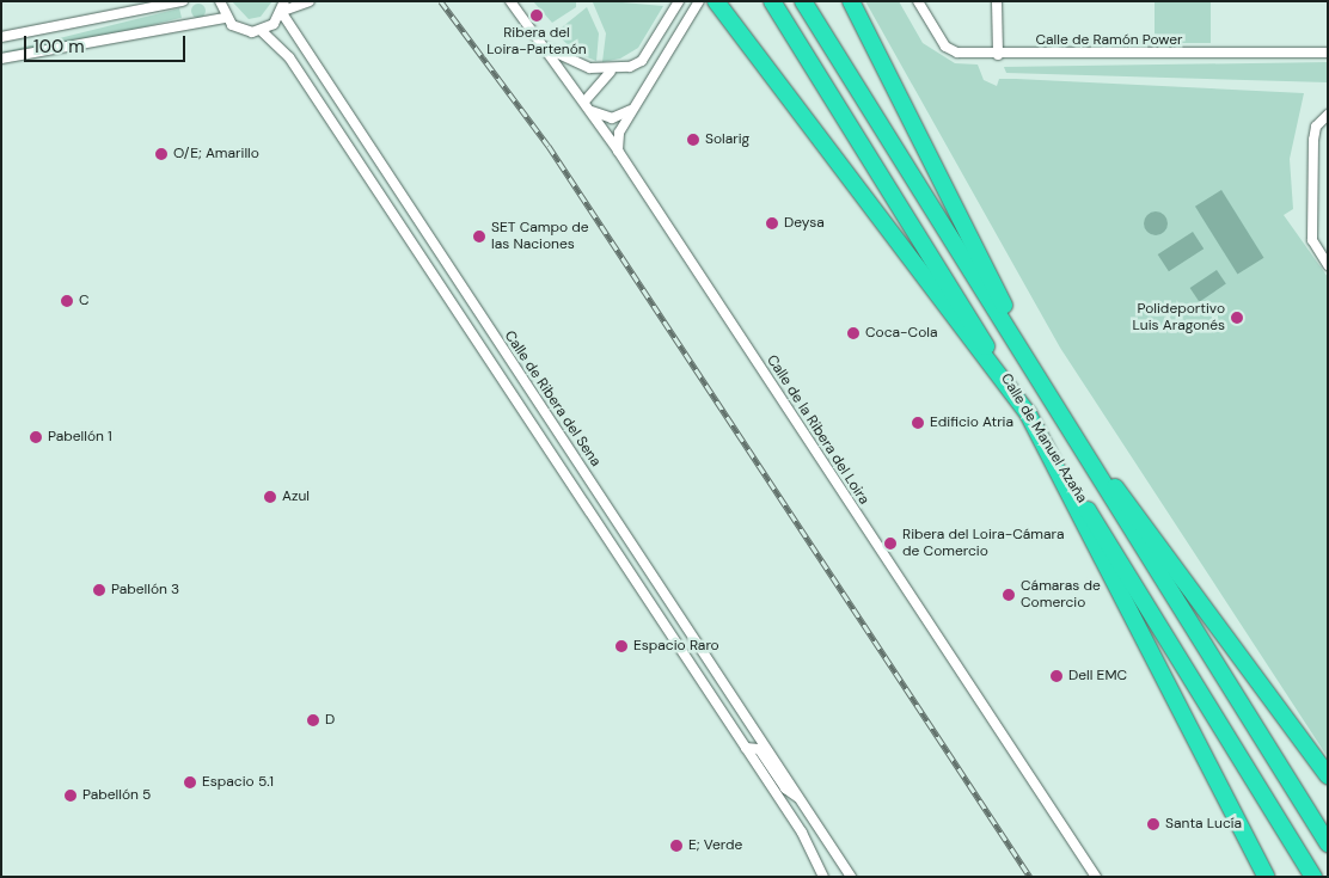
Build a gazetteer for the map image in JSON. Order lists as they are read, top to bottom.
{
  "streets": {
    "highway": ["Calle de Manuel Azaña"],
    "street": ["Calle de Ramón Power", "Calle de Ribera del Sena", "Calle de la Ribera del Loira"]
  },
  "places": [
    "Ribera del Loira-Partenón",
    "Solarig",
    "O/E; Amarillo",
    "Deysa",
    "SET Campo de las Naciones",
    "C",
    "Polideportivo Luis Aragonés",
    "Coca-Cola",
    "Edificio Atria",
    "Pabellón 1",
    "Azul",
    "Ribera del Loira-Cámara de Comercio",
    "Pabellón 3",
    "Cámaras de Comercio",
    "Espacio Raro",
    "Dell EMC",
    "D",
    "Espacio 5.1",
    "Pabellón 5",
    "Santa Lucía",
    "E; Verde"
  ],
  "scale_bar": "100 m"
}
